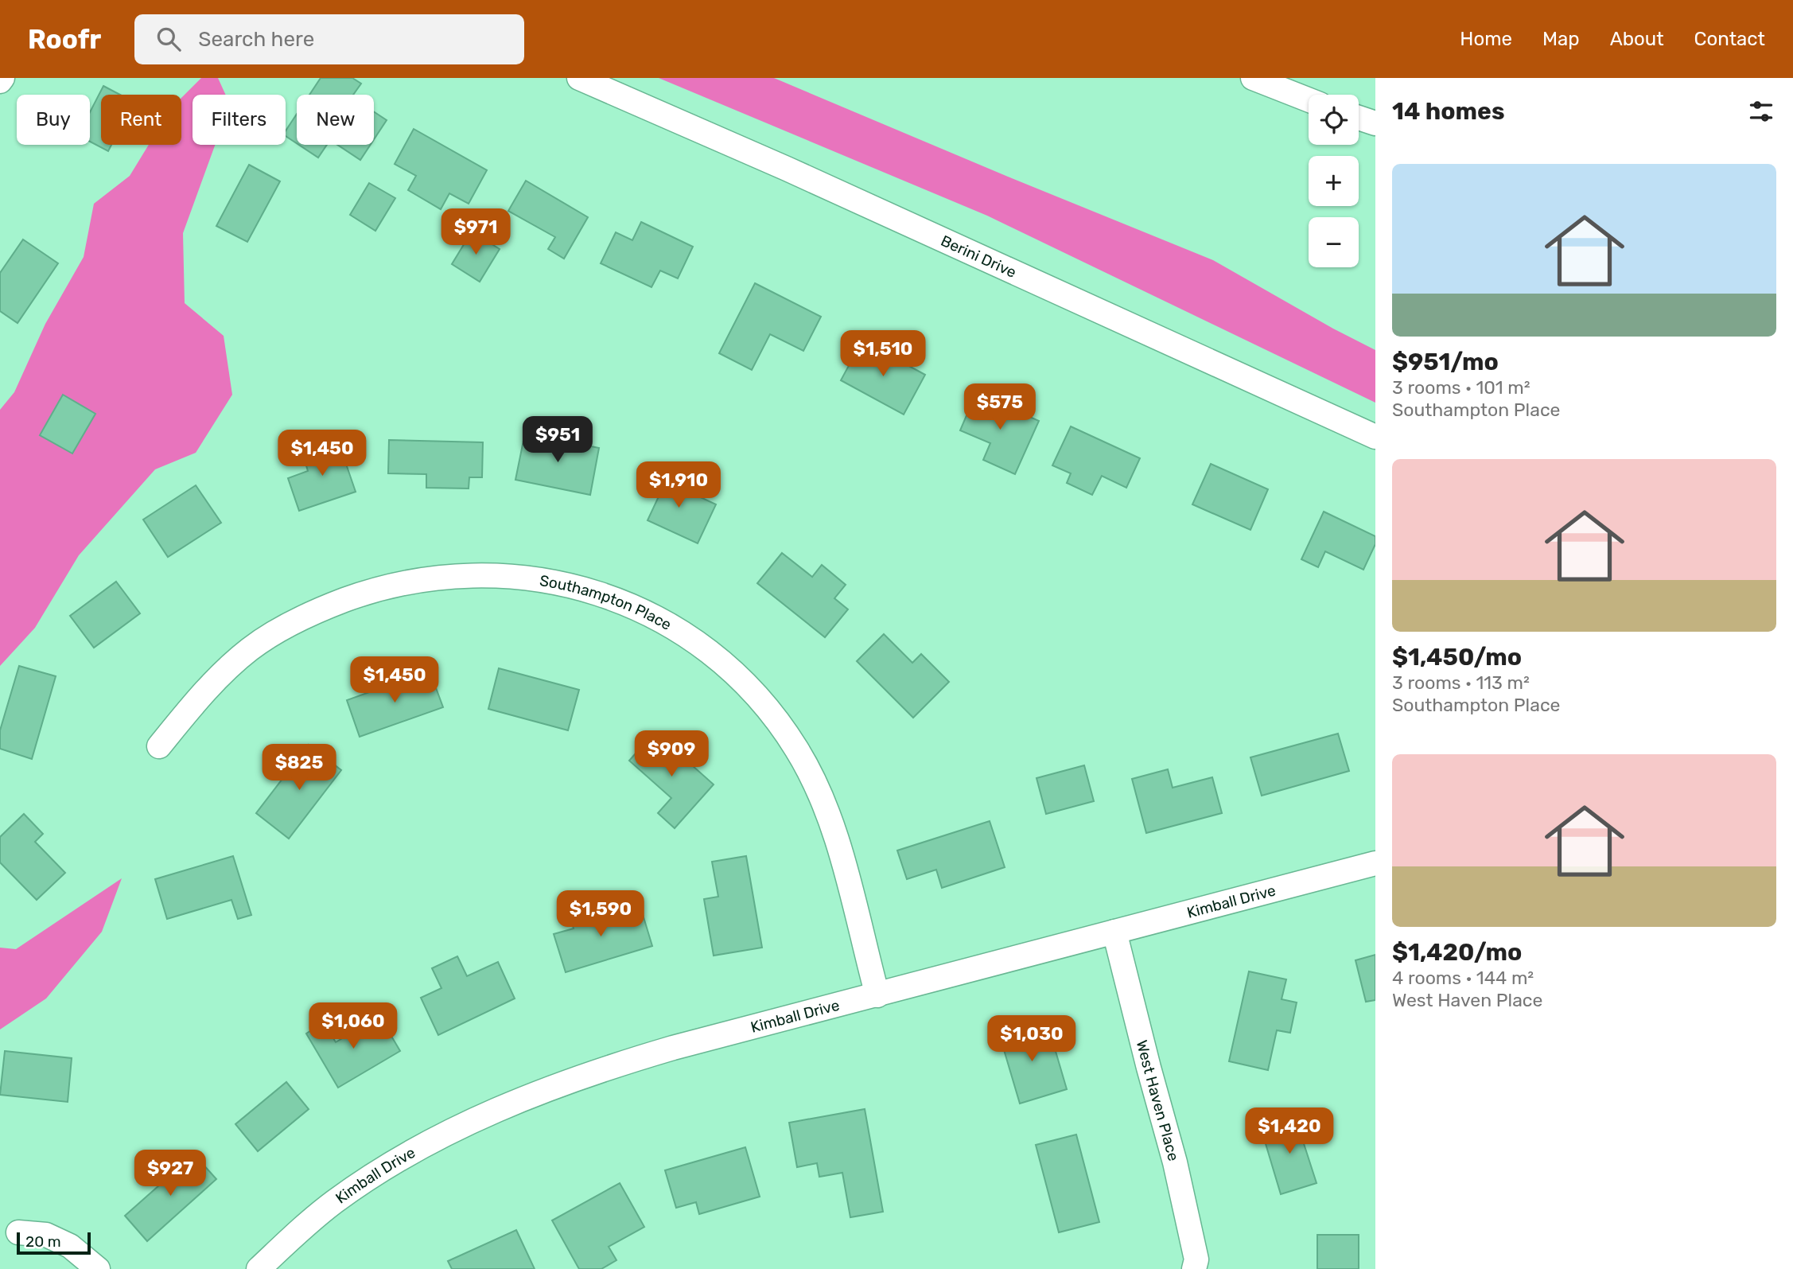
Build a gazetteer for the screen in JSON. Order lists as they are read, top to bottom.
{
  "streets": {
    "street": [
      "Berini Drive",
      "Southampton Place",
      "Kimball Drive",
      "West Haven Place"
    ]
  },
  "crossings": [
    ["Southampton Place", "Kimball Drive"],
    ["Kimball Drive", "West Haven Place"]
  ],
  "scale_bar": "20 m",
  "page": {
    "header": "Roofr",
    "search": "Search here",
    "nav": [
      "Home",
      "Map",
      "About",
      "Contact"
    ],
    "heading": "14 homes",
    "map_buttons": ["+", "−"],
    "chip": [
      "Buy",
      "Rent",
      "Filters",
      "New"
    ],
    "list": [
      {
        "name": "$951/mo",
        "note": "3 rooms · 101 m² · Southampton Place"
      },
      {
        "name": "$1,450/mo",
        "note": "3 rooms · 113 m² · Southampton Place"
      },
      {
        "name": "$1,420/mo",
        "note": "4 rooms · 144 m² · West Haven Place"
      }
    ],
    "price": [
      "$971",
      "$1,510",
      "$575",
      "$951",
      "$1,450",
      "$1,910",
      "$1,450",
      "$909",
      "$825",
      "$1,590",
      "$1,060",
      "$1,030",
      "$1,420",
      "$927"
    ],
    "scale": "20 m"
  }
}
